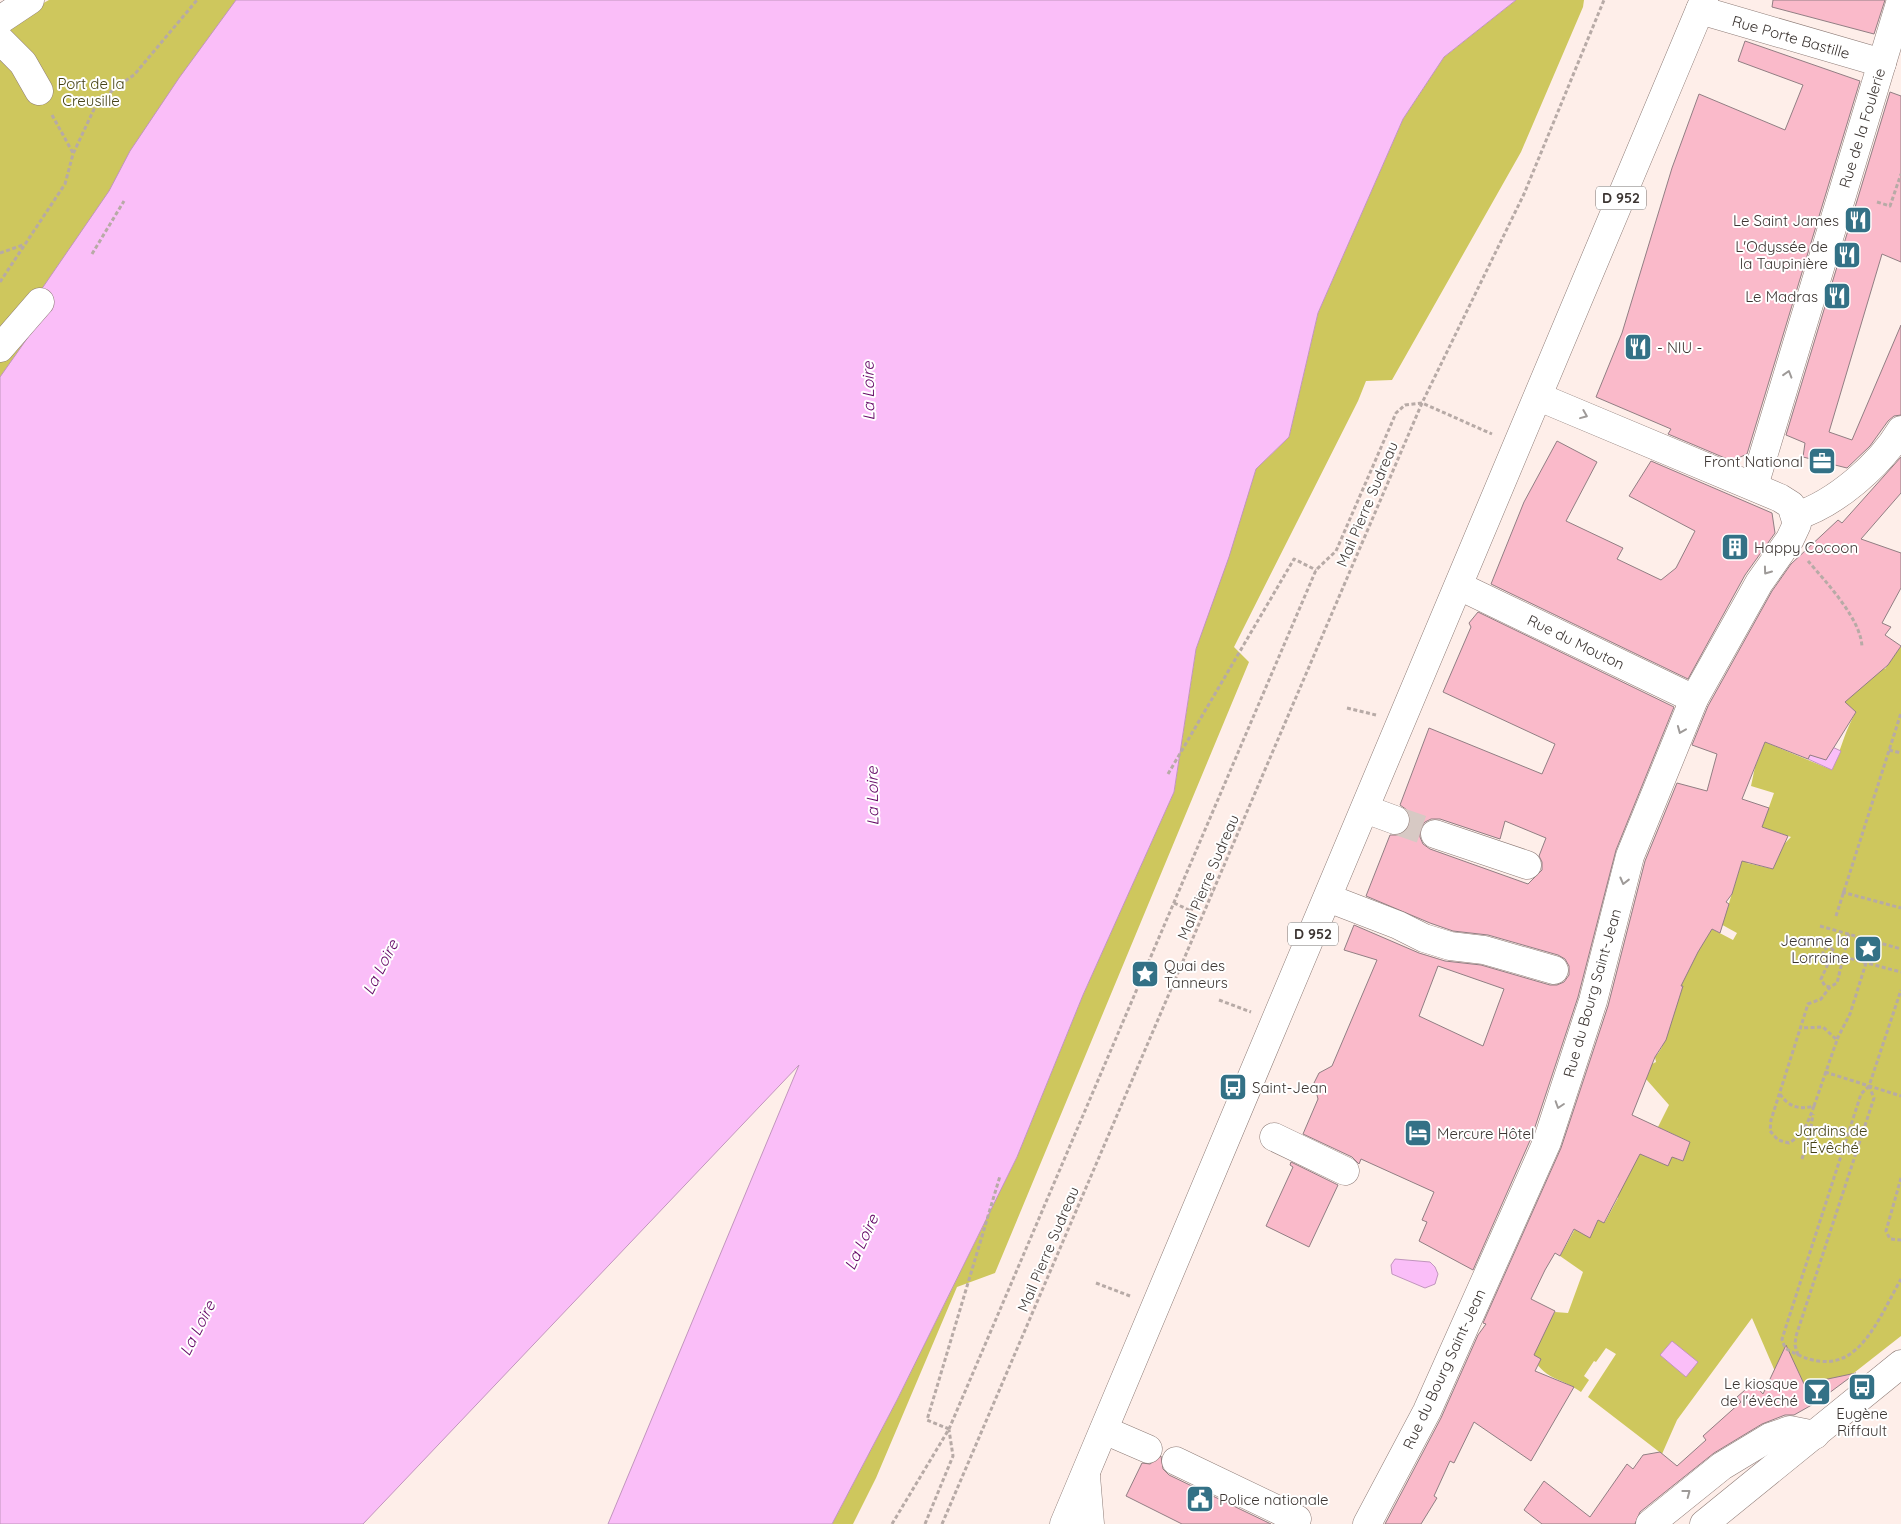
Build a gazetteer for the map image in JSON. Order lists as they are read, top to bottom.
{
  "streets": {
    "street": [
      "Rue Porte Bastille",
      "Rue de la Foulerie",
      "D 952",
      "Rue du Mouton",
      "Rue du Bourg Saint-Jean"
    ],
    "path": ["Mail Pierre Sudreau"]
  },
  "crossings": [
    ["Rue Porte Bastille", "Rue de la Foulerie"],
    ["Rue Porte Bastille", "D 952"],
    ["D 952", "Rue du Mouton"],
    ["Rue du Mouton", "Rue du Bourg Saint-Jean"]
  ],
  "one_way": ["Rue du Bourg Saint-Jean"],
  "water": ["La Loire"],
  "parks": ["Port de la Creusille", "Jardins de l’Évêché"],
  "places": {
    "restaurant": [
      "Le Saint James",
      "L'Odyssée de la Taupinière",
      "Le Madras",
      "‑ NIU ‑"
    ],
    "office": ["Front National"],
    "building": ["Happy Cocoon"],
    "place": ["Jeanne la Lorraine", "Quai des Tanneurs"],
    "bus stop": ["Saint-Jean", "Eugène Riffault"],
    "hotel": ["Mercure Hôtel"],
    "bar": ["Le kiosque de l'évêché"],
    "public building": ["Police nationale"]
  }
}
